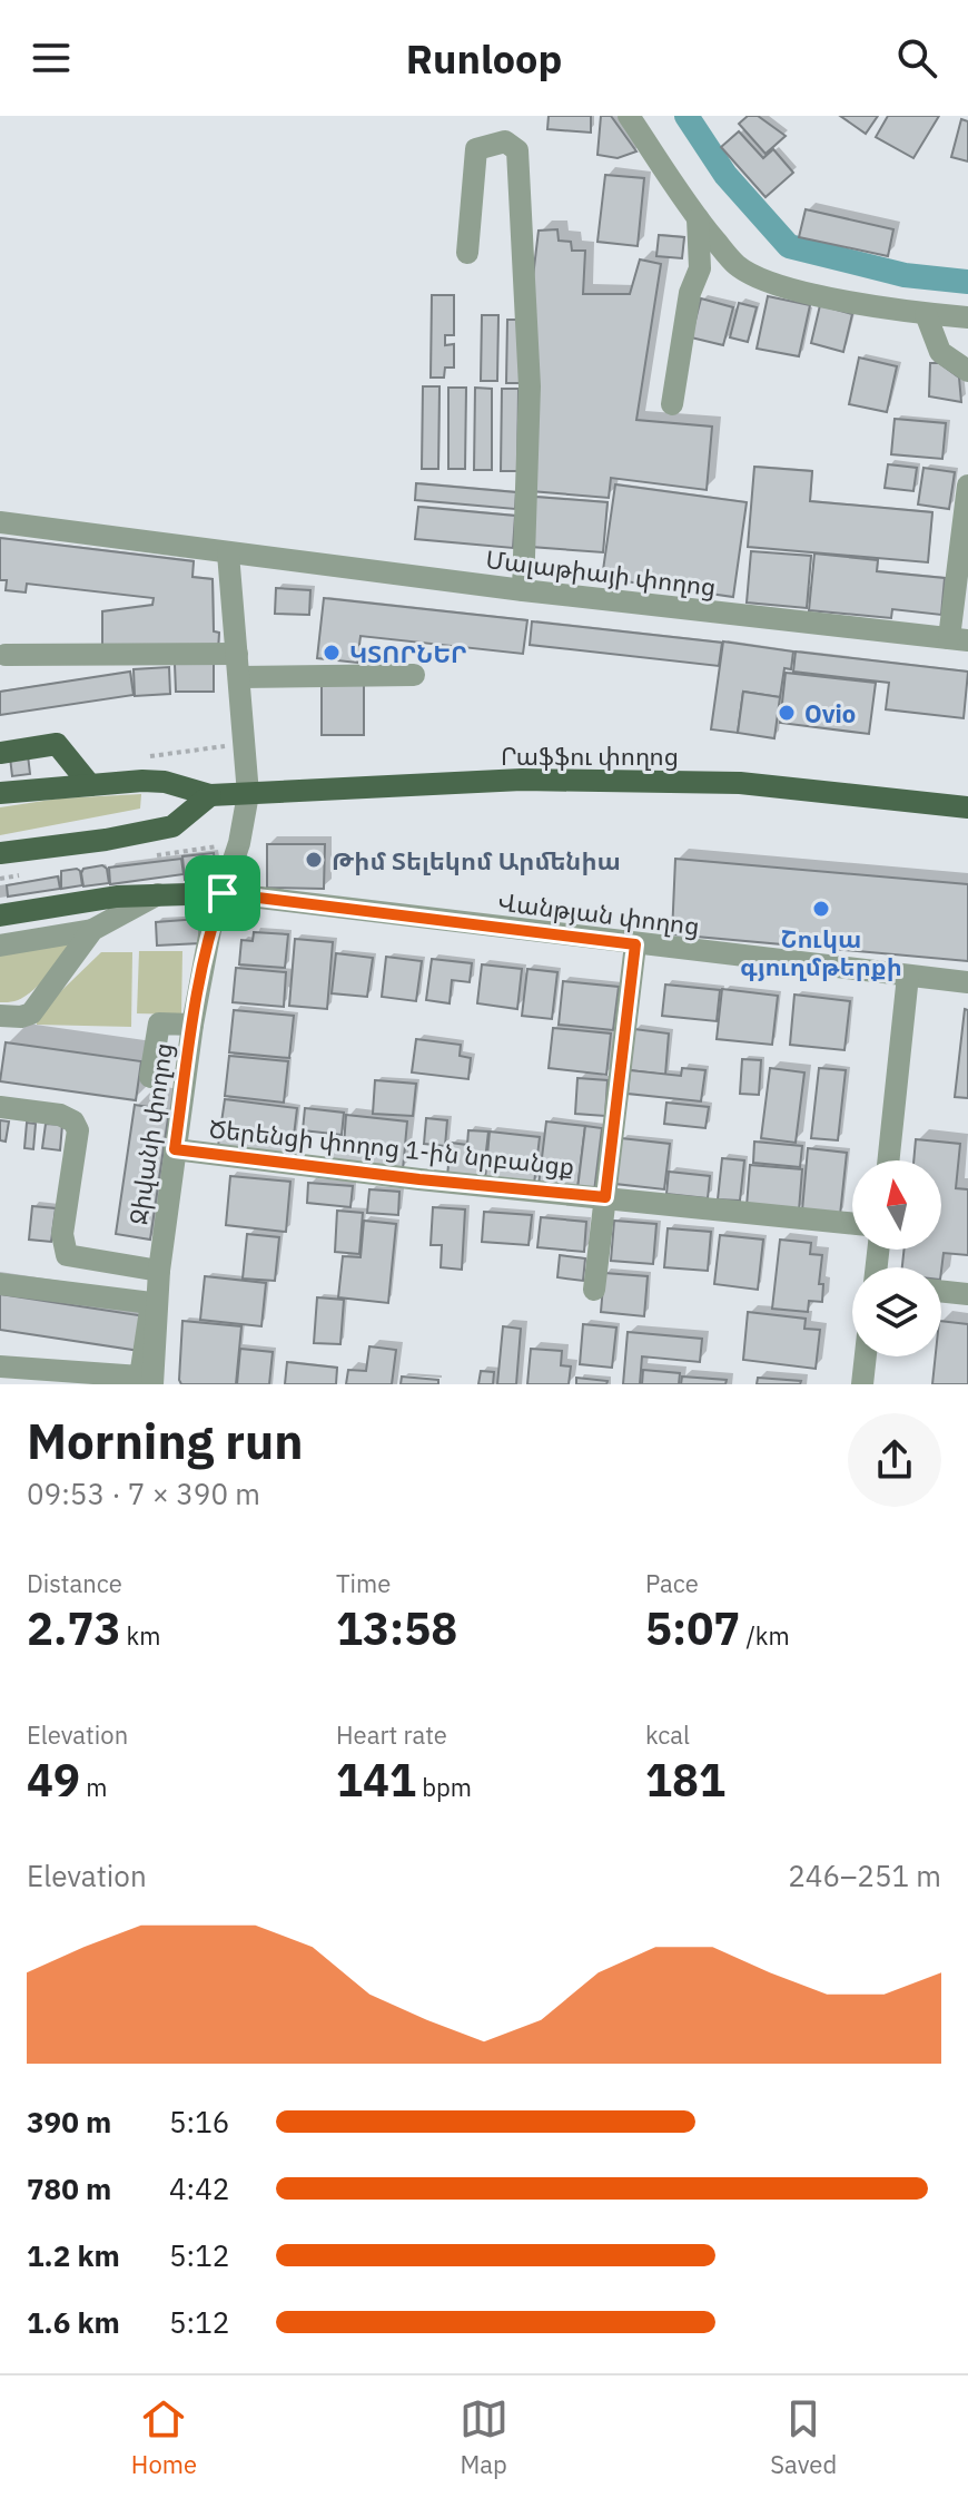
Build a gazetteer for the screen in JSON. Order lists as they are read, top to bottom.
{
  "streets": {
    "main road": ["Րաֆֆու փողոց"],
    "street": [
      "Մալաթիայի փողոց",
      "Վանթյան փողոց",
      "Ջիվանի փողոց",
      "Ծերենցի փողոց 1-ին նրբանցք"
    ]
  },
  "crossings": [
    ["Մալաթիայի փողոց", "Ջիվանի փողոց"],
    ["Րաֆֆու փողոց", "Ջիվանի փողոց"],
    ["Վանթյան փողոց", "Ջիվանի փողոց"],
    ["Ջիվանի փողոց", "Ծերենցի փողոց 1-ին նրբանցք"]
  ],
  "places": [
    "ԿՏՈՐՆԵՐ",
    "Ovio",
    "Թիմ Տելեկոմ Արմենիա",
    "Շուկա գյուղմթերքի"
  ],
  "north": "top",
  "page": {
    "header": "Runloop",
    "heading": ["Morning run", "09:53 · 7 × 390 m"],
    "stats": [
      ["Distance", "2.73 km"],
      ["Time", "13:58"],
      ["Pace", "5:07 /km"],
      ["Elevation", "49 m"],
      ["Heart rate", "141 bpm"],
      ["kcal", "181"]
    ],
    "chart": ["Elevation", "246–251 m"],
    "list": [
      {
        "name": "390 m",
        "note": "5:16"
      },
      {
        "name": "780 m",
        "note": "4:42"
      },
      {
        "name": "1.2 km",
        "note": "5:12"
      },
      {
        "name": "1.6 km",
        "note": "5:12"
      }
    ],
    "tabs": ["Home", "Map", "Saved"]
  }
}
